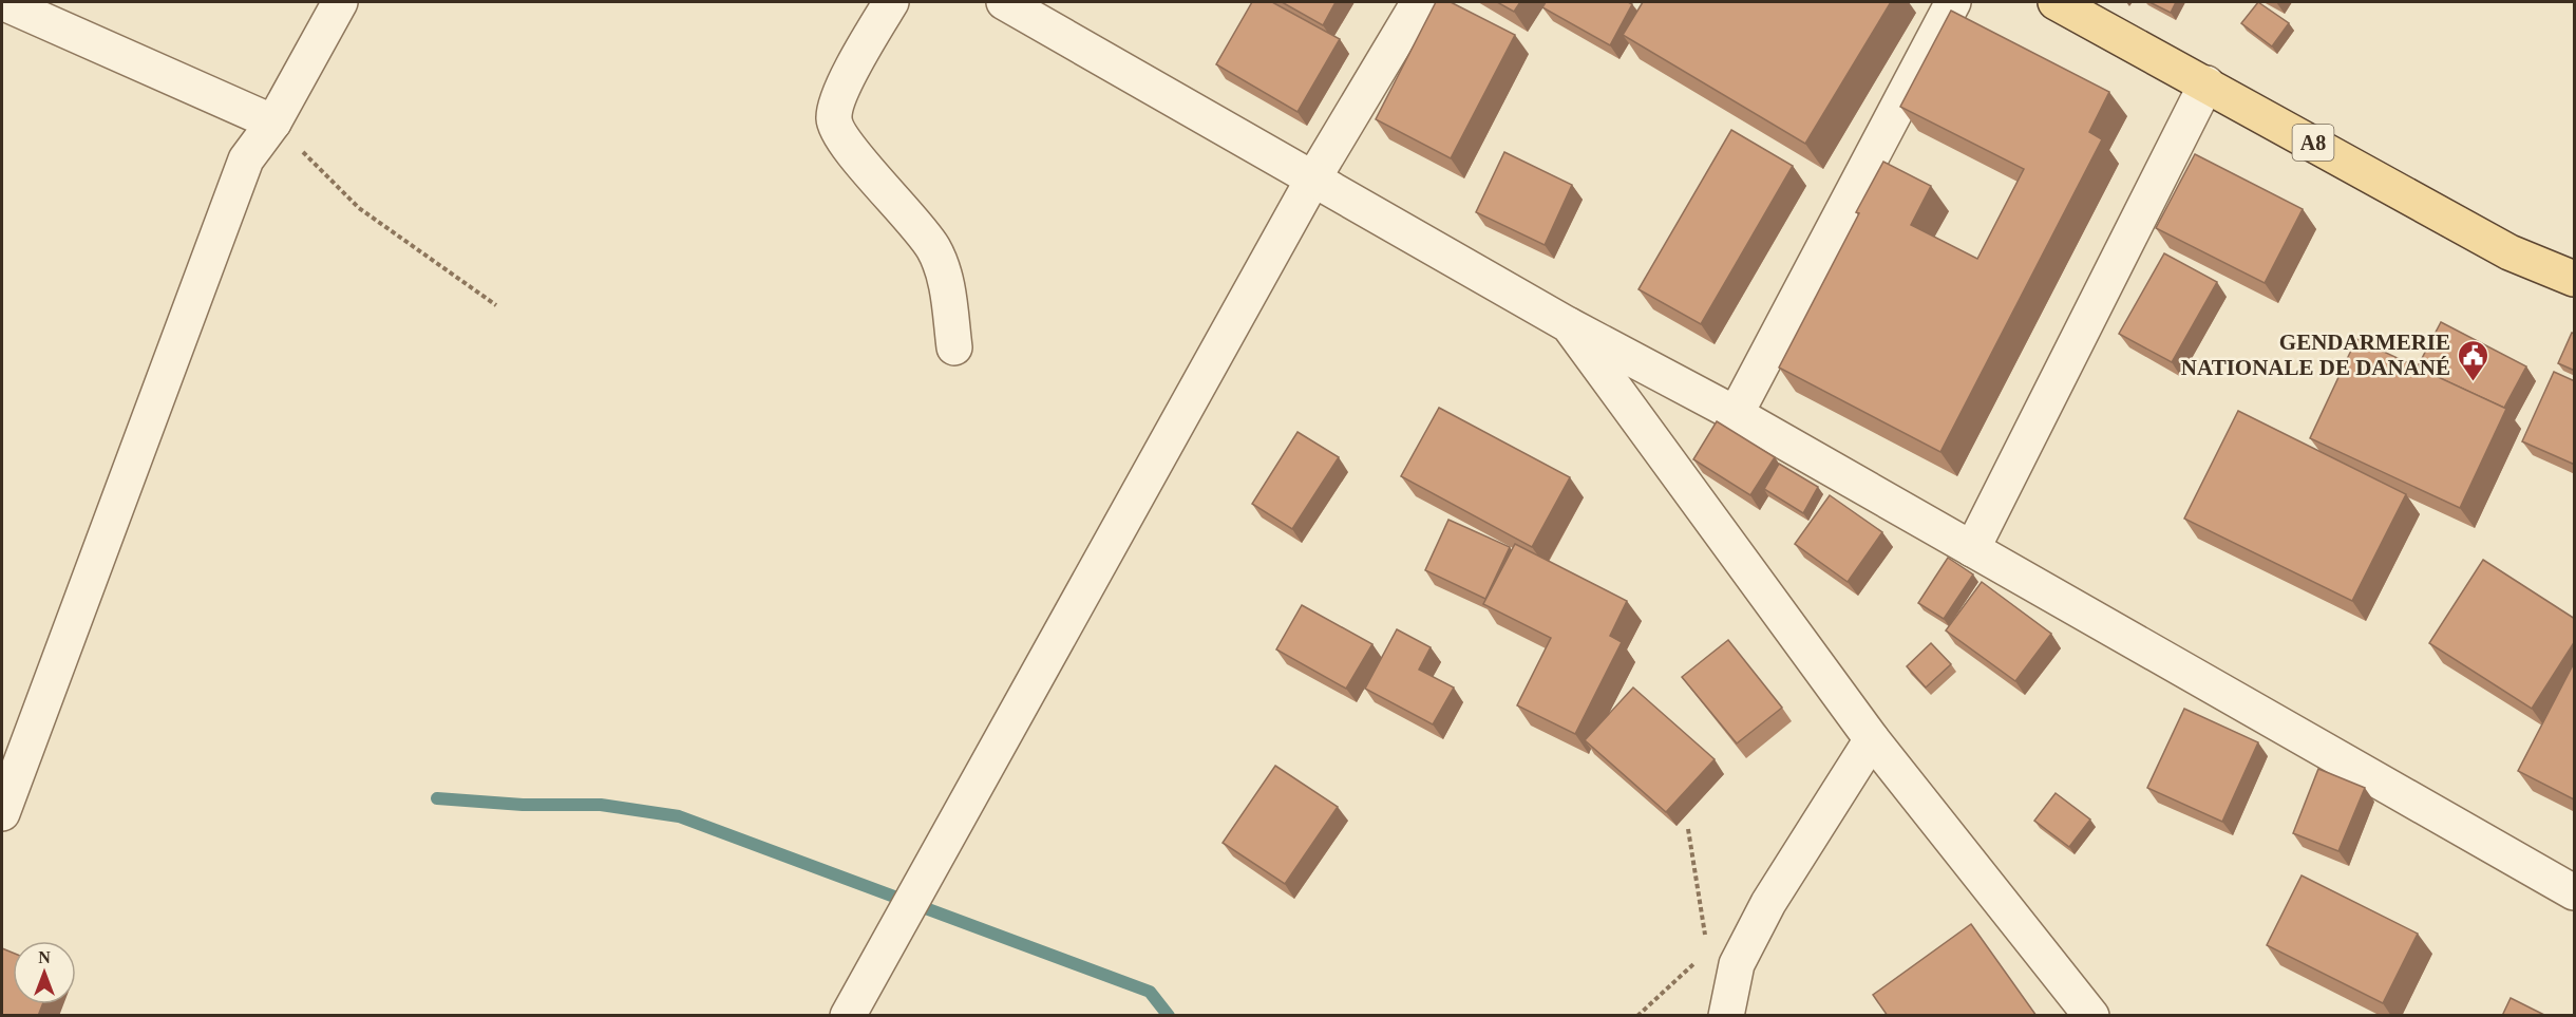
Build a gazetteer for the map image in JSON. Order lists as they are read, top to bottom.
{
  "streets": {
    "main road": ["A8"]
  },
  "places": {
    "public building": ["GENDARMERIE NATIONALE DE DANANÉ"]
  },
  "north": "top"
}
